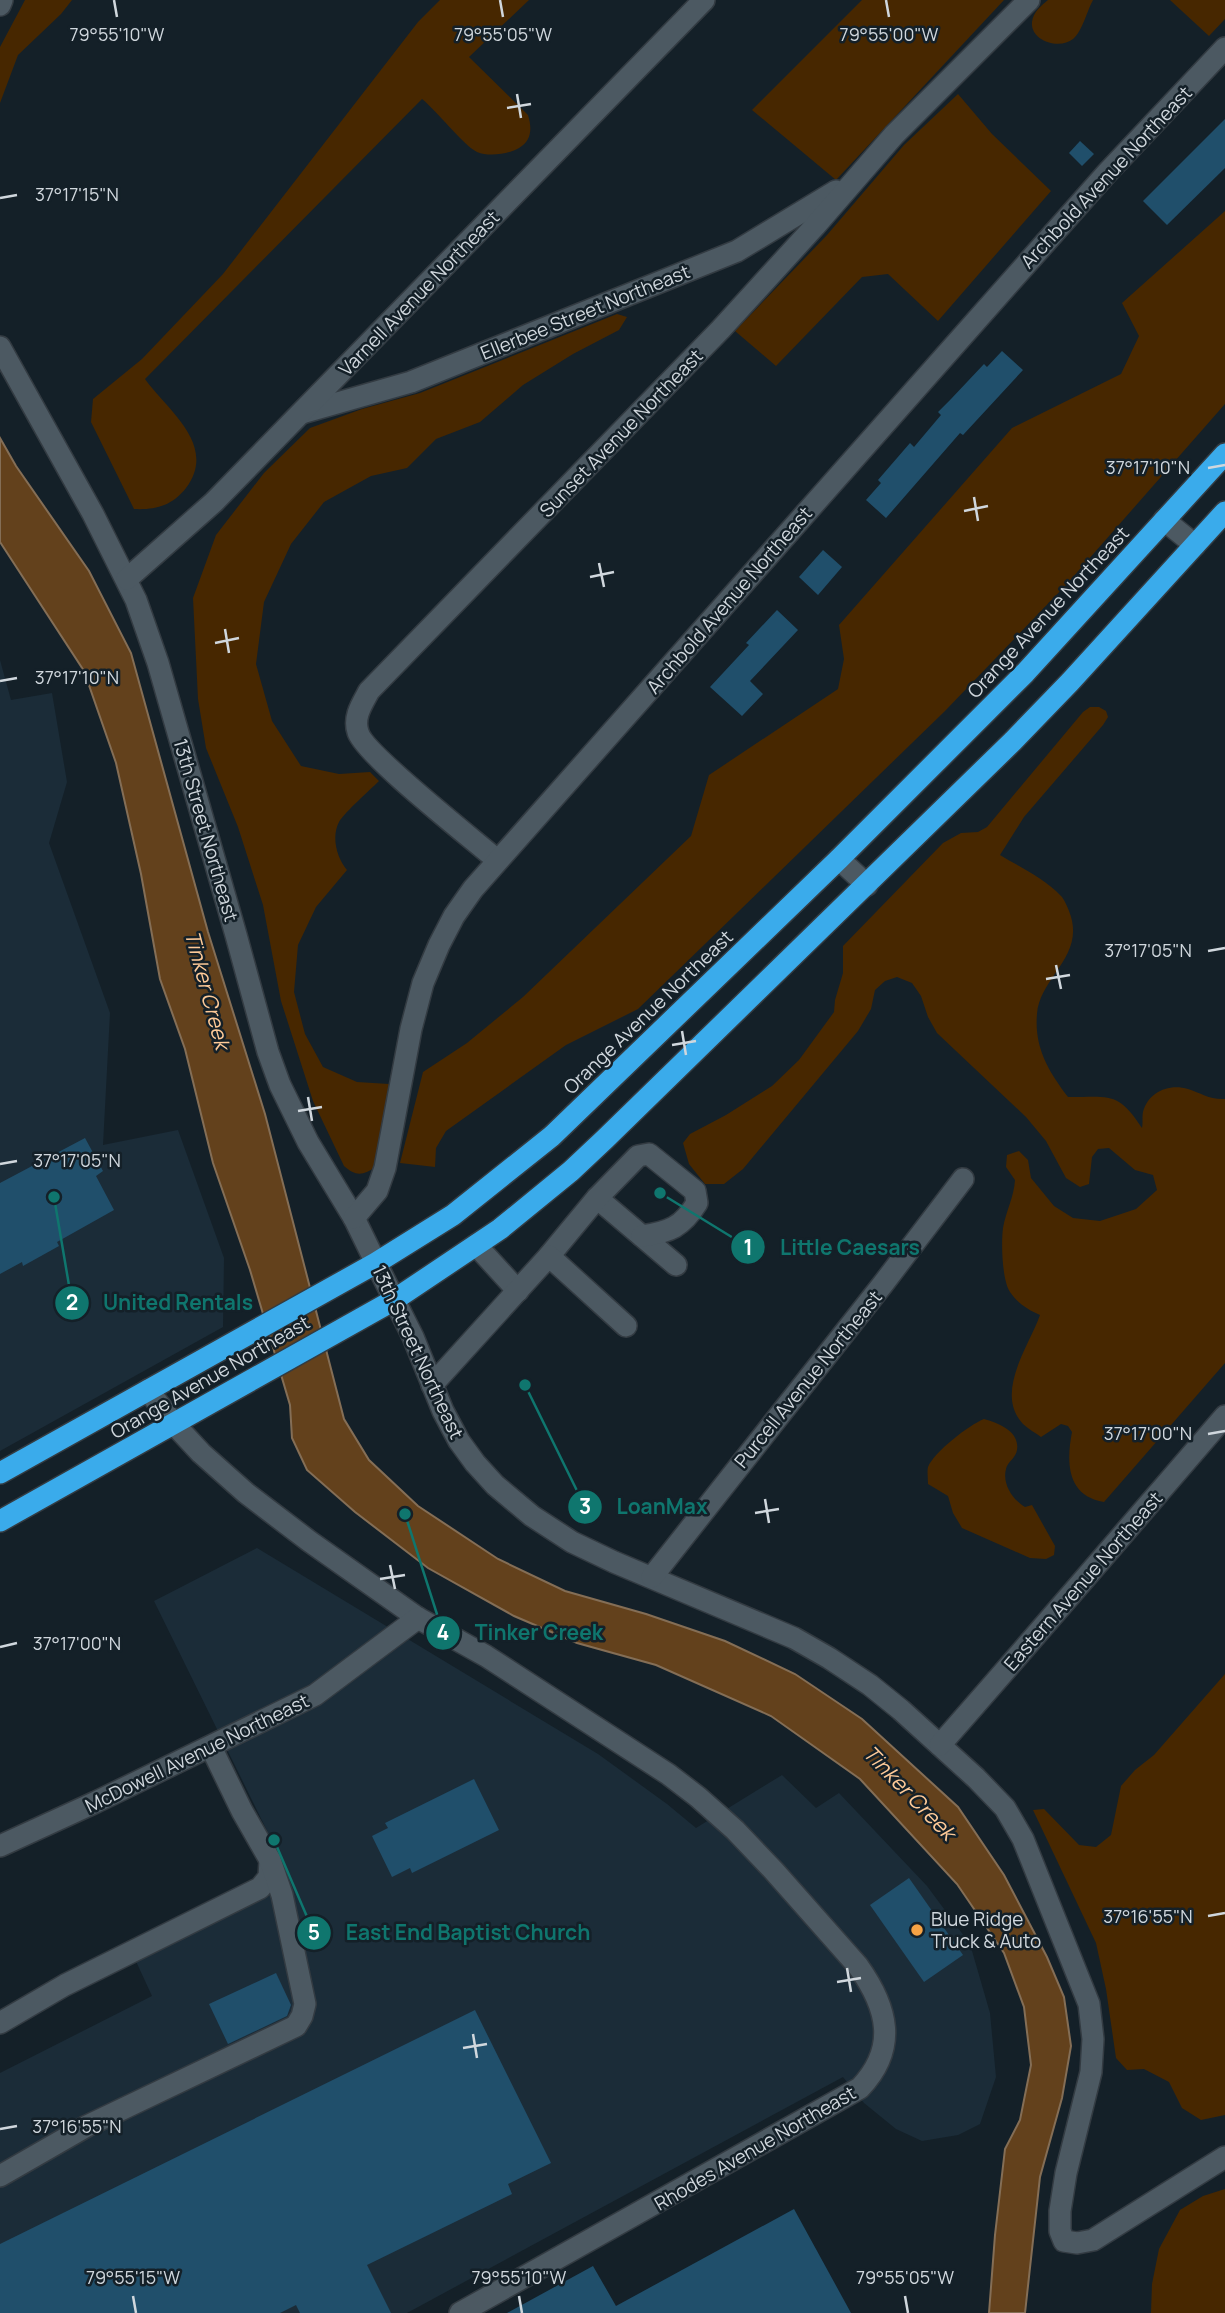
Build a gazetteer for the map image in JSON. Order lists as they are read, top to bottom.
{
  "streets": {
    "highway": ["Orange Avenue Northeast"],
    "street": [
      "Archbold Avenue Northeast",
      "Varnell Avenue Northeast",
      "Ellerbee Street Northeast",
      "Sunset Avenue Northeast",
      "13th Street Northeast",
      "Purcell Avenue Northeast",
      "Eastern Avenue Northeast",
      "McDowell Avenue Northeast",
      "Rhodes Avenue Northeast"
    ]
  },
  "crossings": [
    ["Archbold Avenue Northeast", "Sunset Avenue Northeast"],
    ["Archbold Avenue Northeast", "13th Street Northeast"],
    ["Varnell Avenue Northeast", "Ellerbee Street Northeast"],
    ["Varnell Avenue Northeast", "13th Street Northeast"],
    ["Ellerbee Street Northeast", "Sunset Avenue Northeast"],
    ["Orange Avenue Northeast", "13th Street Northeast"],
    ["Orange Avenue Northeast", "Rhodes Avenue Northeast"],
    ["13th Street Northeast", "Purcell Avenue Northeast"],
    ["13th Street Northeast", "Eastern Avenue Northeast"],
    ["McDowell Avenue Northeast", "Rhodes Avenue Northeast"]
  ],
  "water": ["Tinker Creek"],
  "places": [
    "Little Caesars",
    "United Rentals",
    "LoanMax",
    "Tinker Creek",
    "East End Baptist Church",
    "Blue Ridge Truck & Auto"
  ],
  "coordinates": [
    "79°55'10\"W",
    "79°55'05\"W",
    "79°55'00\"W",
    "37°17'15\"N",
    "37°17'10\"N",
    "37°17'05\"N",
    "37°17'00\"N",
    "37°16'55\"N",
    "79°55'15\"W"
  ]
}
